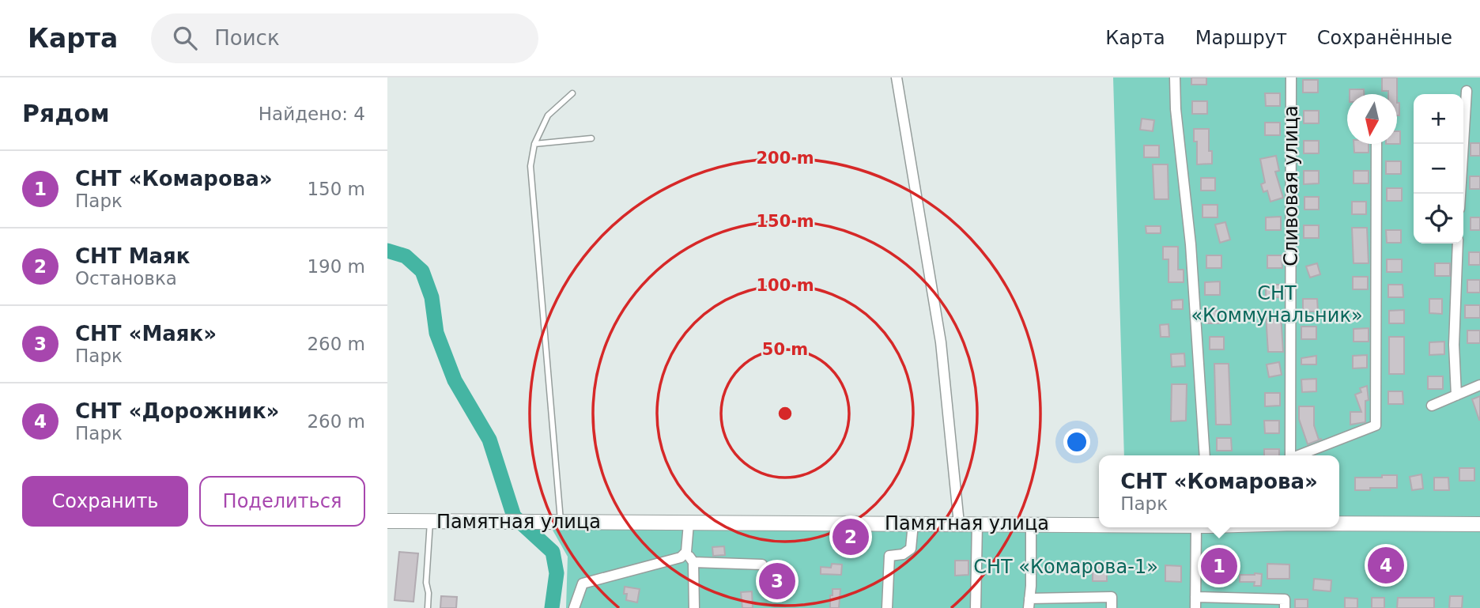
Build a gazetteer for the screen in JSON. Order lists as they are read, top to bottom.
{
  "streets": {
    "street": ["Сливовая улица", "Памятная улица"]
  },
  "parks": ["СНТ «Коммунальник»", "СНТ «Комарова-1»"],
  "north": "bottom",
  "page": {
    "header": "Карта",
    "search": "Поиск",
    "nav": ["Карта", "Маршрут", "Сохранённые"],
    "heading": ["Рядом", "Найдено: 4"],
    "map_buttons": ["+", "−"],
    "list": [
      {
        "mark": "1",
        "name": "СНТ «Комарова»",
        "note": "Парк",
        "value": "150 m"
      },
      {
        "mark": "2",
        "name": "СНТ Маяк",
        "note": "Остановка",
        "value": "190 m"
      },
      {
        "mark": "3",
        "name": "СНТ «Маяк»",
        "note": "Парк",
        "value": "260 m"
      },
      {
        "mark": "4",
        "name": "СНТ «Дорожник»",
        "note": "Парк",
        "value": "260 m"
      }
    ],
    "popup": ["СНТ «Комарова»", "Парк"],
    "buttons": ["Сохранить", "Поделиться"],
    "pins": [
      "2",
      "4",
      "1",
      "3"
    ]
  },
  "rings": [
    "200 m",
    "150 m",
    "100 m",
    "50 m"
  ]
}
